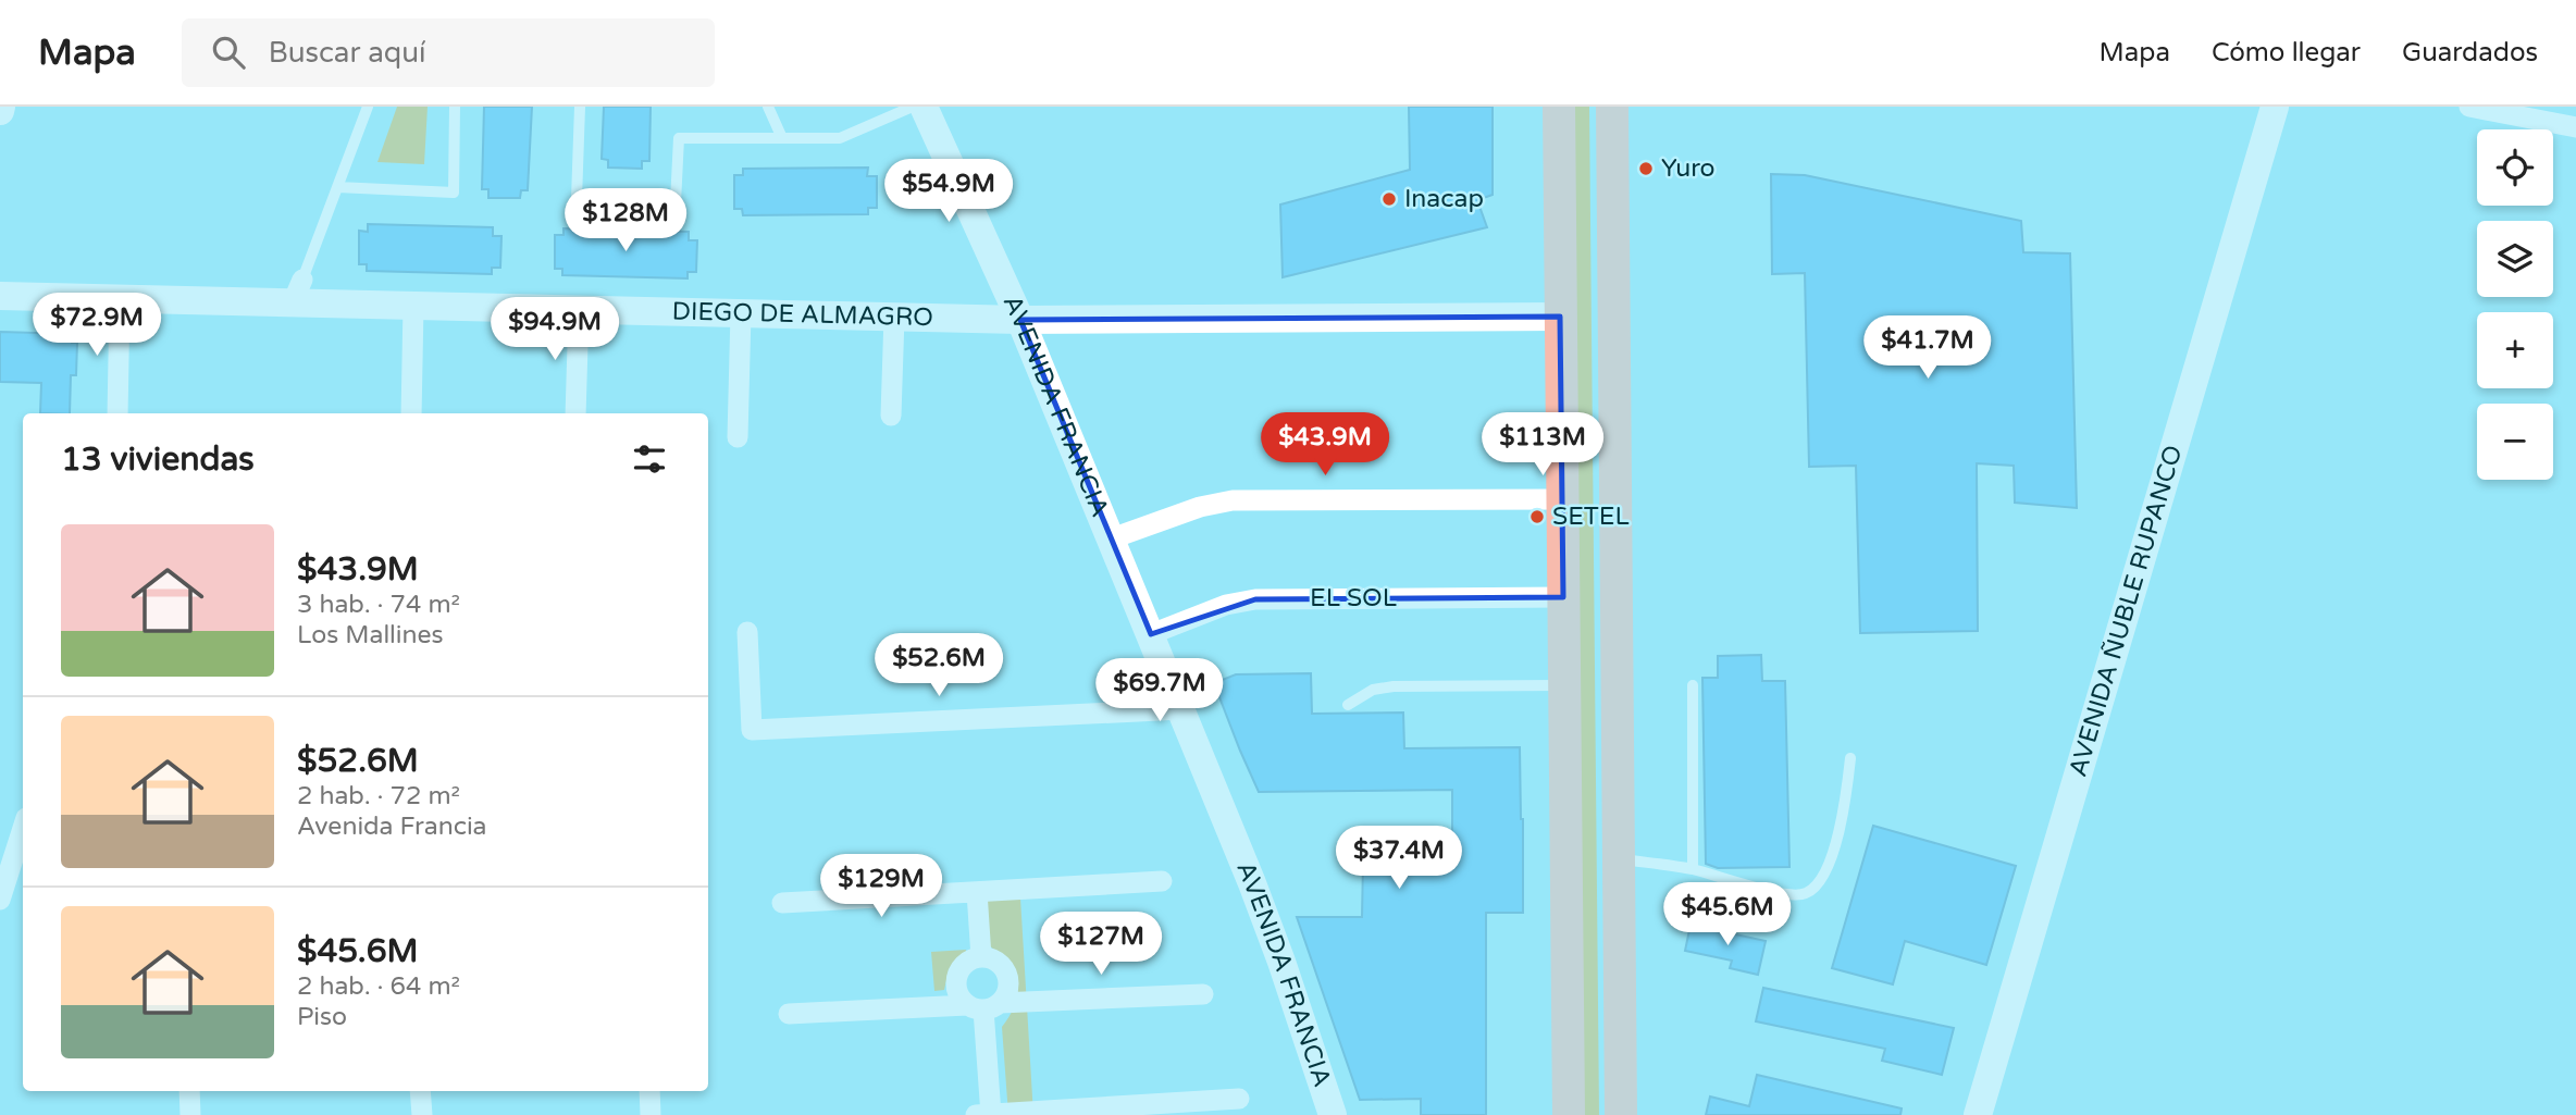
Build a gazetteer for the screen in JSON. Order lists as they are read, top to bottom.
{
  "streets": {
    "street": [
      "DIEGO DE ALMAGRO",
      "AVENIDA FRANCIA",
      "EL SOL",
      "AVENIDA ÑUBLE RUPANCO"
    ]
  },
  "crossings": [
    ["DIEGO DE ALMAGRO", "AVENIDA FRANCIA"],
    ["AVENIDA FRANCIA", "EL SOL"]
  ],
  "places": ["Yuro", "Inacap", "SETEL"],
  "page": {
    "header": "Mapa",
    "search": "Buscar aquí",
    "nav": ["Mapa", "Cómo llegar", "Guardados"],
    "map_buttons": ["+", "−"],
    "price": [
      "$54.9M",
      "$128M",
      "$72.9M",
      "$94.9M",
      "$41.7M",
      "$43.9M",
      "$113M",
      "$52.6M",
      "$69.7M",
      "$37.4M",
      "$129M",
      "$45.6M",
      "$127M"
    ],
    "heading": "13 viviendas",
    "list": [
      {
        "name": "$43.9M",
        "note": "3 hab. · 74 m² · Los Mallines"
      },
      {
        "name": "$52.6M",
        "note": "2 hab. · 72 m² · Avenida Francia"
      },
      {
        "name": "$45.6M",
        "note": "2 hab. · 64 m² · Piso"
      }
    ]
  }
}
